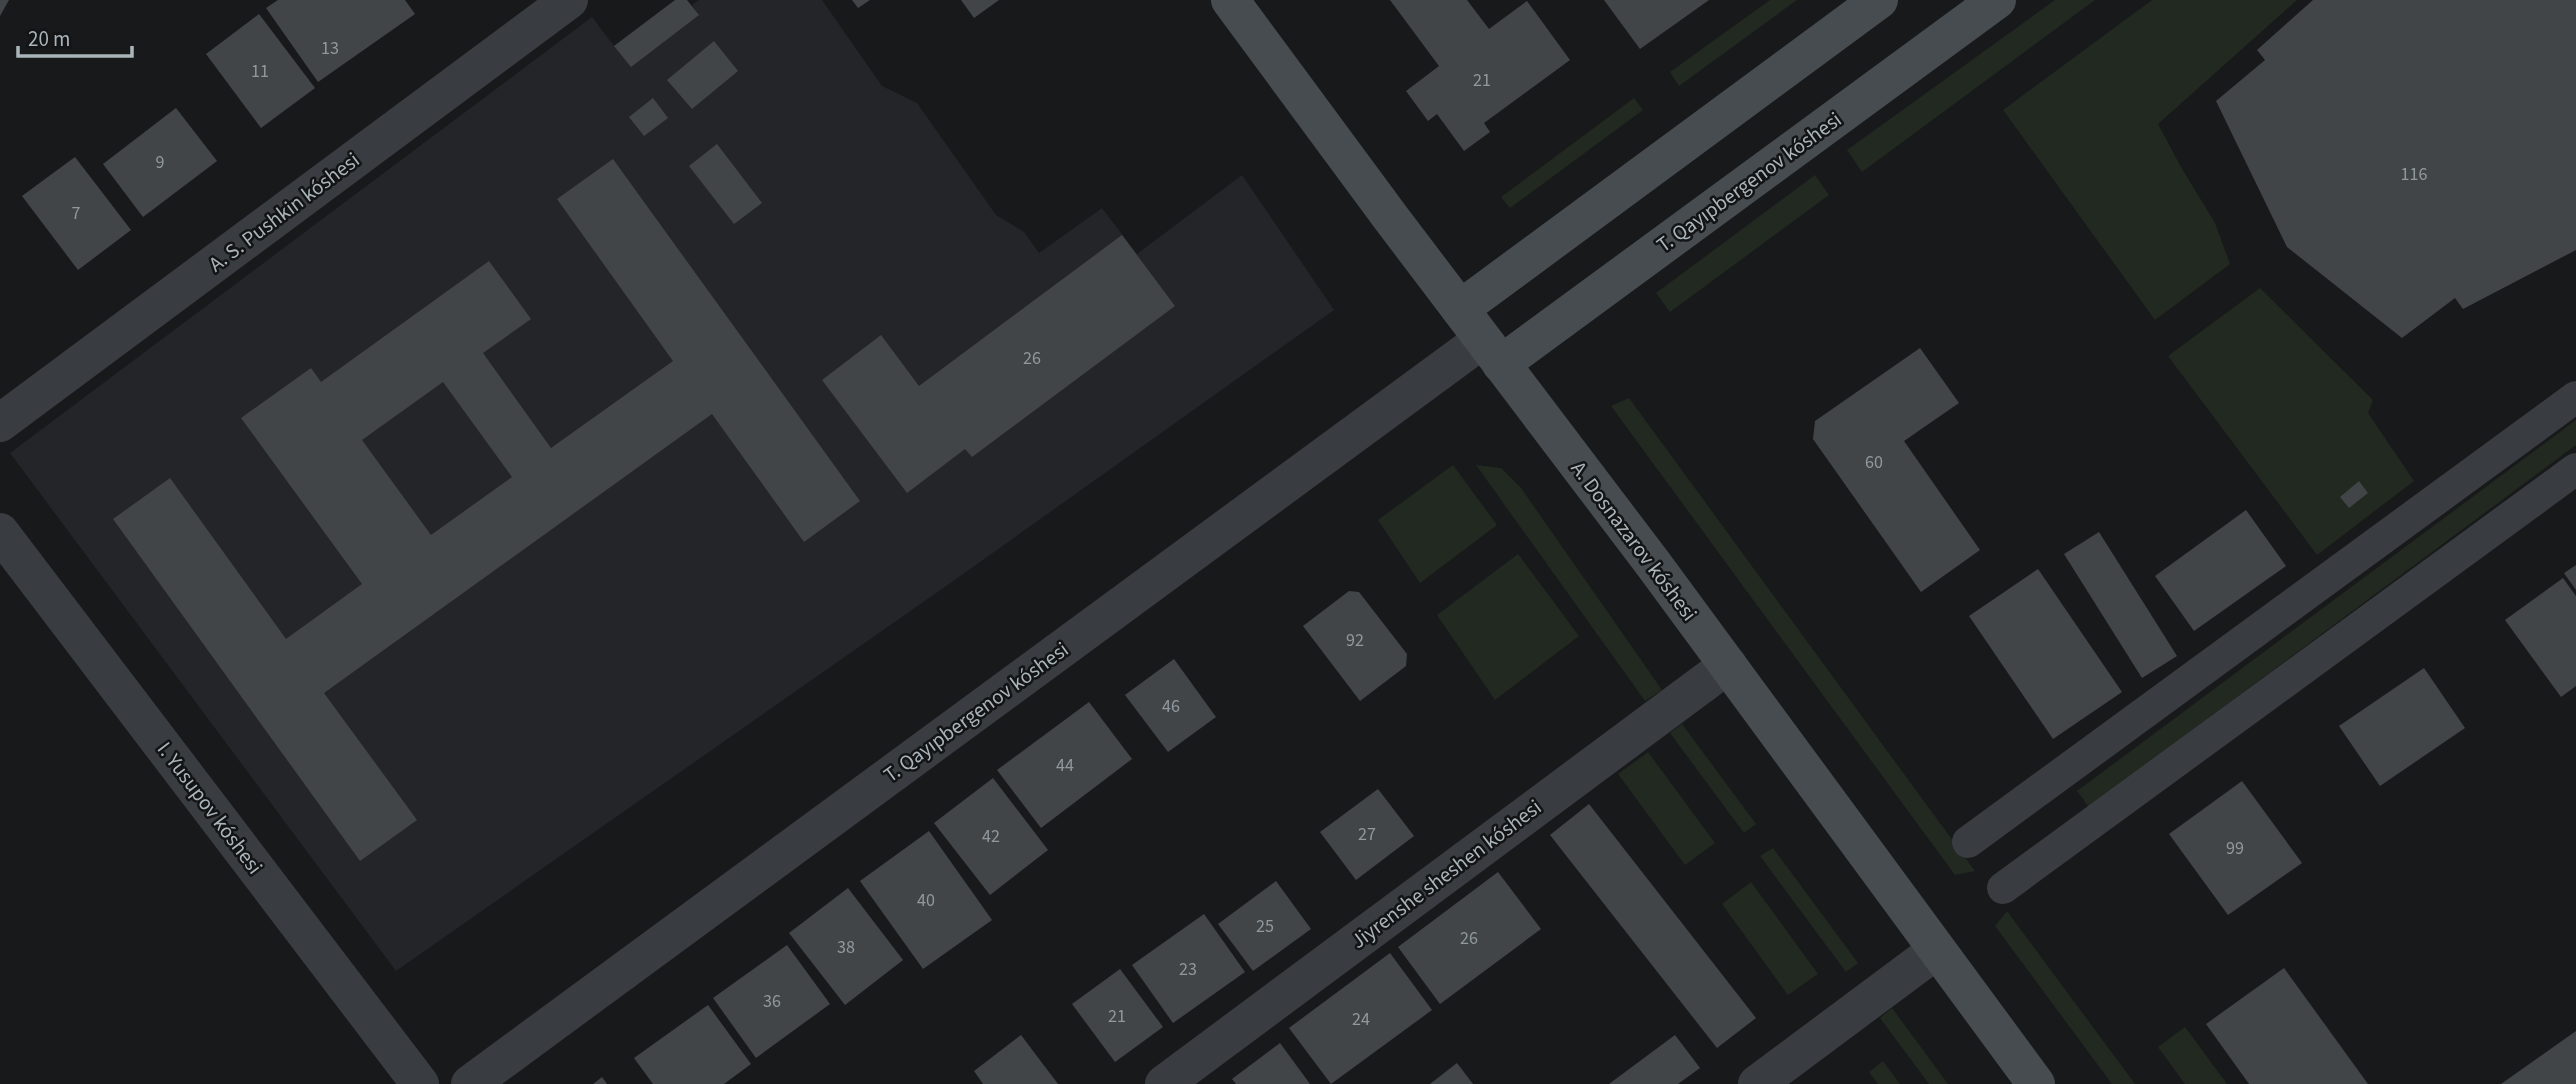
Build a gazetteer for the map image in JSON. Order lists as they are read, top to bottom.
{
  "streets": {
    "main road": ["T. Qayıpbergenov kóshesi", "A. Dosnazarov kóshesi"],
    "street": ["A. S. Pushkin kóshesi", "I. Yusupov kóshesi", "Jiyrenshe sheshen kóshesi"]
  },
  "crossings": [
    ["T. Qayıpbergenov kóshesi", "A. Dosnazarov kóshesi"],
    ["A. Dosnazarov kóshesi", "Jiyrenshe sheshen kóshesi"]
  ],
  "house_numbers": [
    "13",
    "11",
    "21",
    "9",
    "116",
    "7",
    "26",
    "60",
    "92",
    "46",
    "44",
    "27",
    "42",
    "99",
    "40",
    "25",
    "26",
    "38",
    "23",
    "36",
    "21",
    "24"
  ],
  "scale_bar": "20 m"
}
